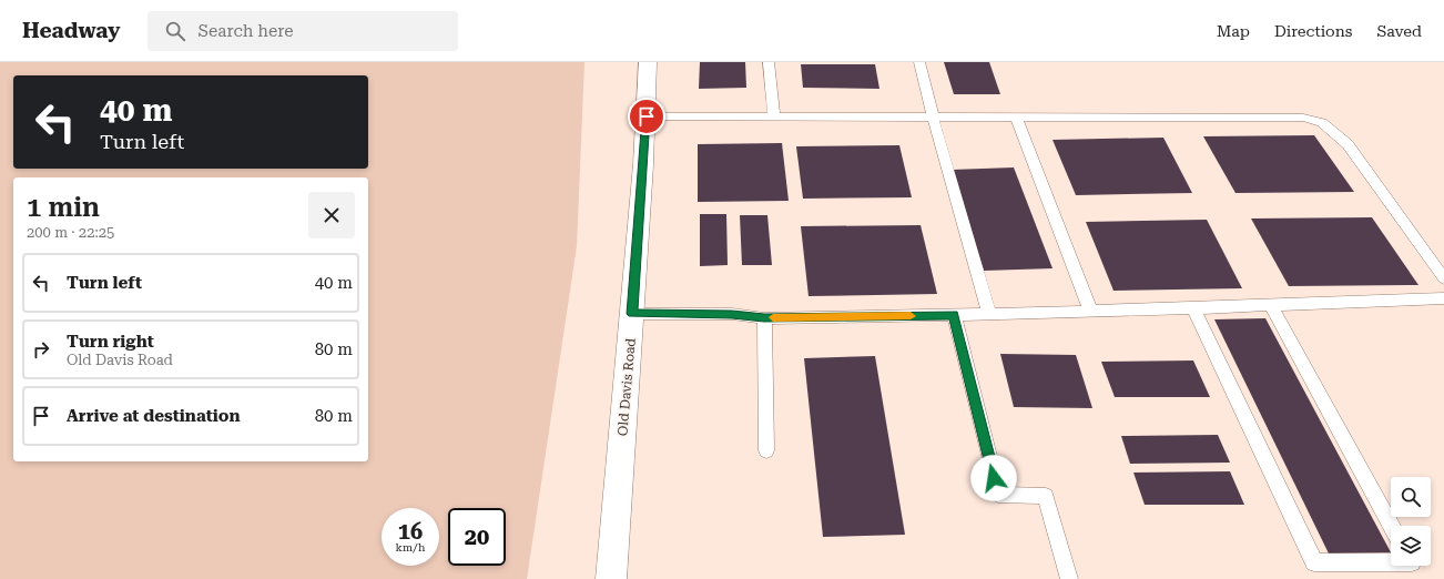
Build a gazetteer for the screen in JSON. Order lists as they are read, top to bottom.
{
  "streets": {
    "street": ["Old Davis Road"]
  },
  "page": {
    "header": "Headway",
    "search": "Search here",
    "nav": ["Map", "Directions", "Saved"],
    "turn": ["40 m", "Turn left"],
    "heading": ["1 min", "200 m · 22:25"],
    "list": [
      {
        "name": "Turn left",
        "value": "40 m"
      },
      {
        "name": "Turn right",
        "note": "Old Davis Road",
        "value": "80 m"
      },
      {
        "name": "Arrive at destination",
        "value": "80 m"
      }
    ],
    "speed": "16 km/h",
    "limit": "20"
  }
}
